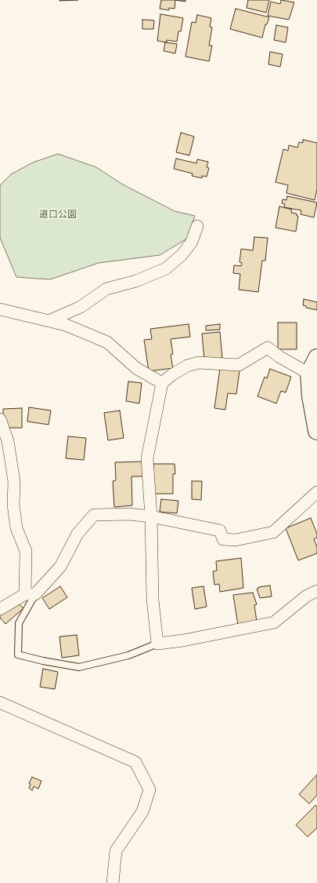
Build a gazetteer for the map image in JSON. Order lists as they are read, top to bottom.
{
  "parks": ["道口公園"]
}
